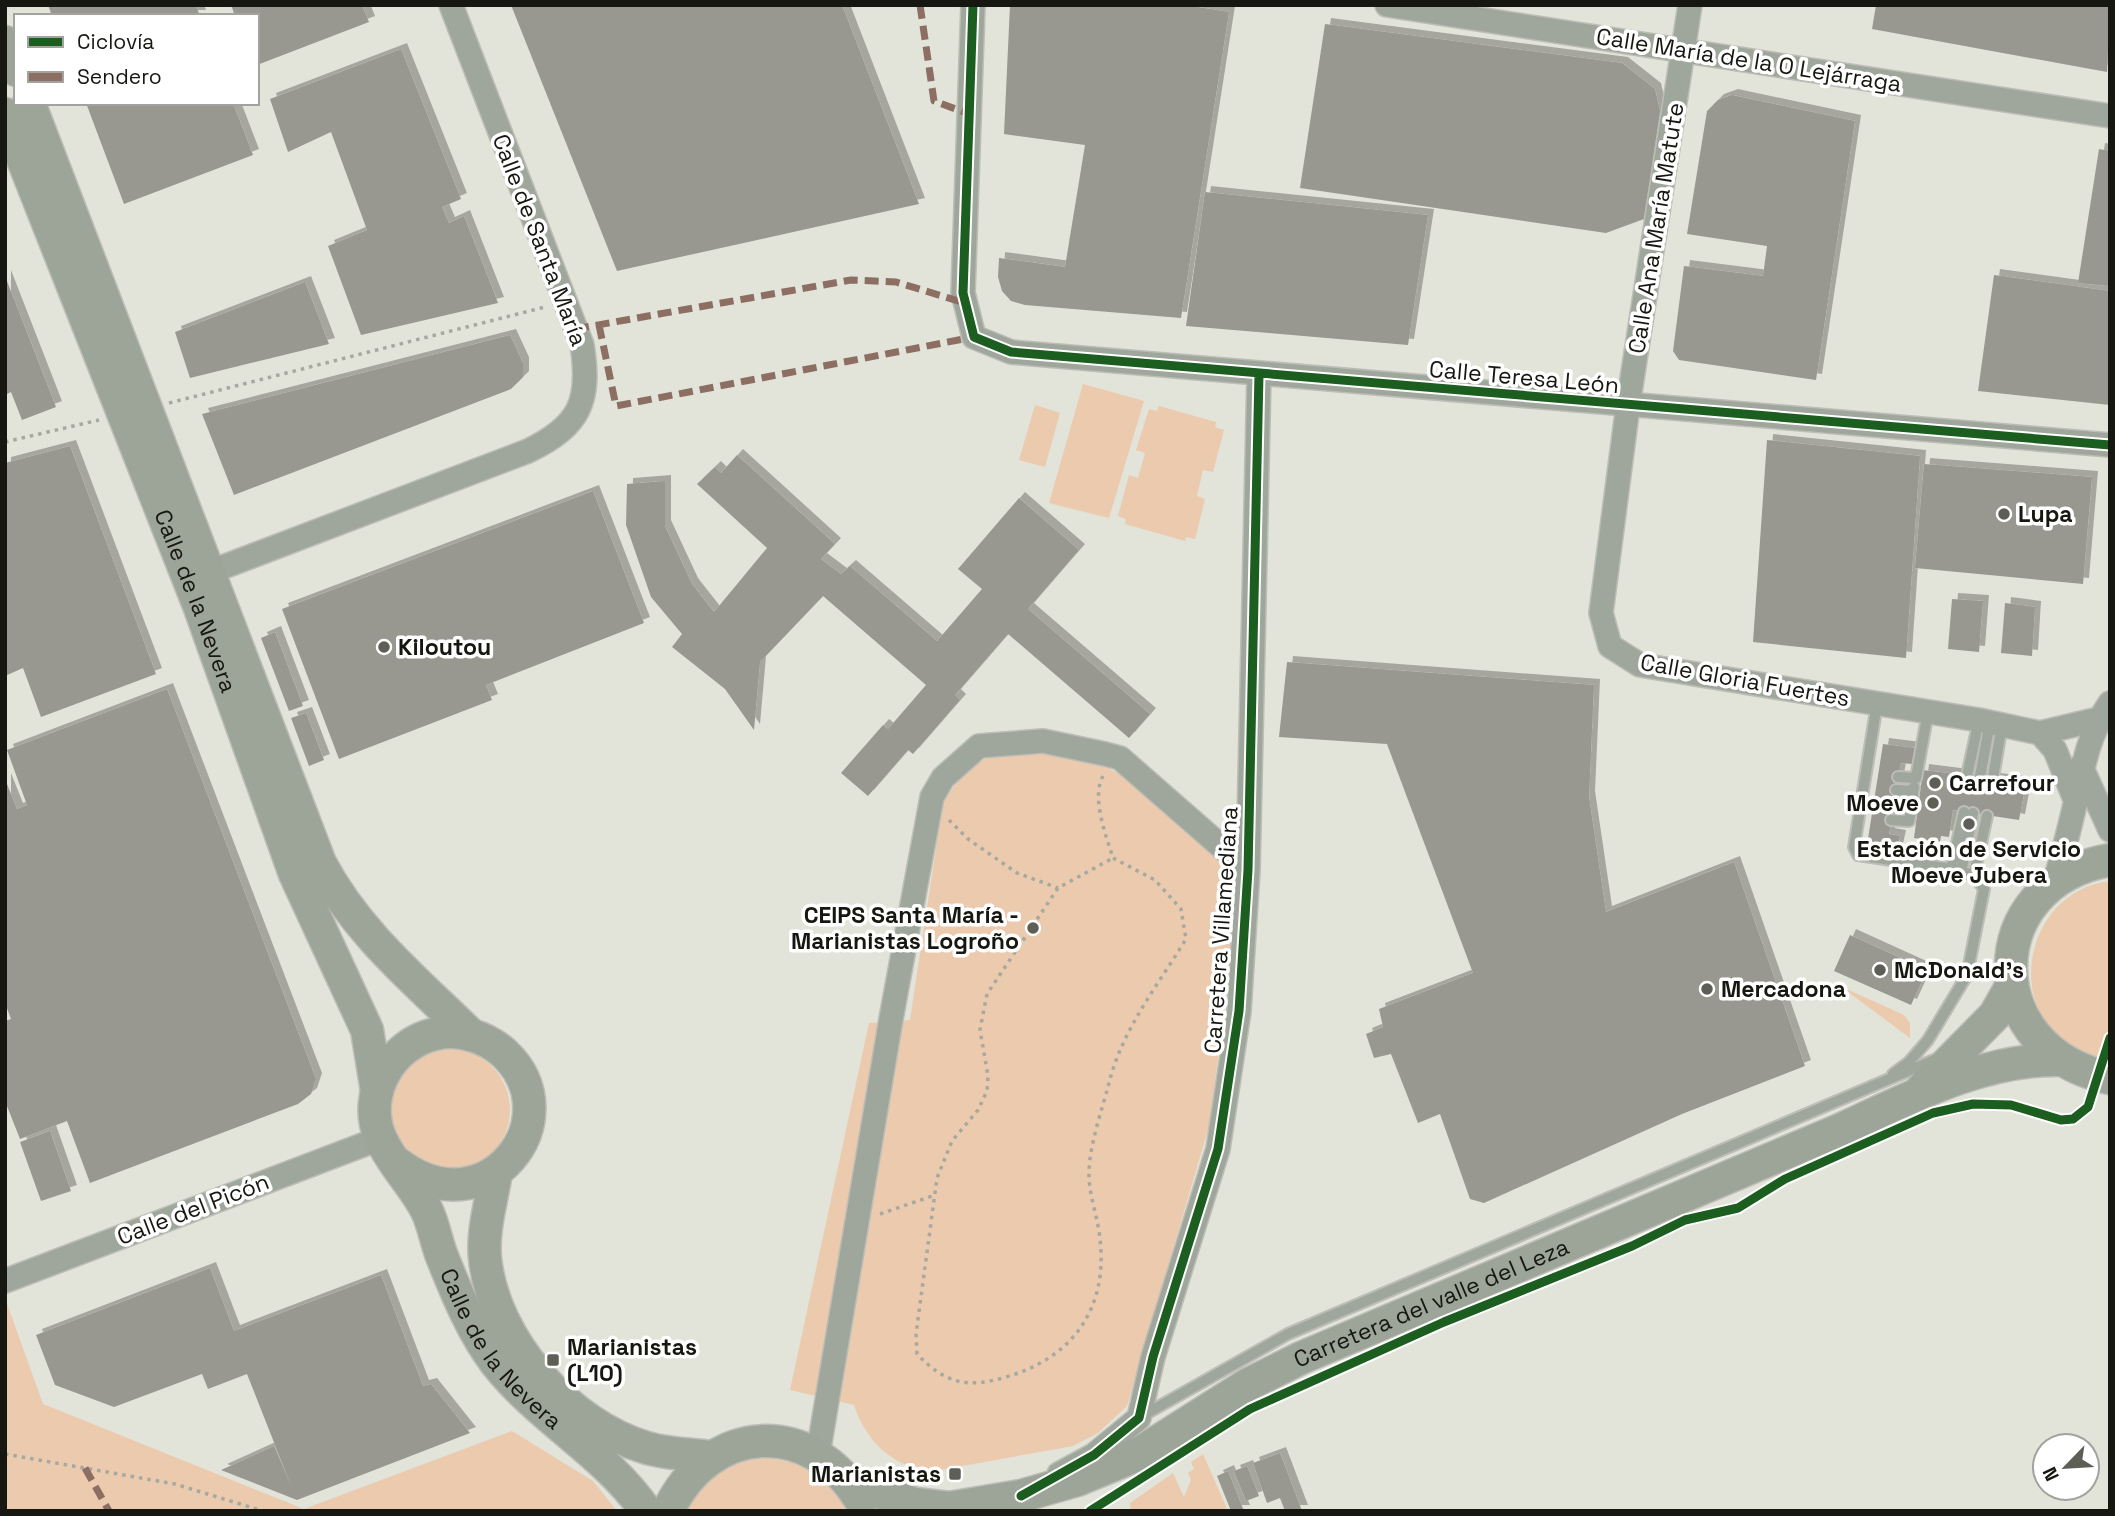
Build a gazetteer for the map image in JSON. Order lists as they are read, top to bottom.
{
  "streets": {
    "main road": ["Calle de la Nevera", "Carretera del valle del Leza"],
    "street": [
      "Calle María de la O Lejárraga",
      "Calle Ana María Matute",
      "Calle de Santa María",
      "Calle Teresa León",
      "Calle Gloria Fuertes",
      "Carretera Villamediana",
      "Calle del Picón"
    ]
  },
  "crossings": [
    ["Calle María de la O Lejárraga", "Calle Ana María Matute"],
    ["Calle Ana María Matute", "Calle Teresa León"],
    ["Calle Ana María Matute", "Calle Gloria Fuertes"],
    ["Calle de Santa María", "Calle de la Nevera"],
    ["Calle Teresa León", "Calle Gloria Fuertes"],
    ["Calle Teresa León", "Carretera Villamediana"],
    ["Calle de la Nevera", "Calle del Picón"]
  ],
  "places": {
    "other": [
      "Lupa",
      "Kiloutou",
      "Carrefour",
      "Moeve",
      "Estación de Servicio Moeve Jubera",
      "CEIPS Santa María - Marianistas Logroño",
      "McDonald's",
      "Mercadona"
    ],
    "transit": ["Marianistas (L10)", "Marianistas"]
  },
  "legend": ["Ciclovía", "Sendero"],
  "north": "bottom left"
}
